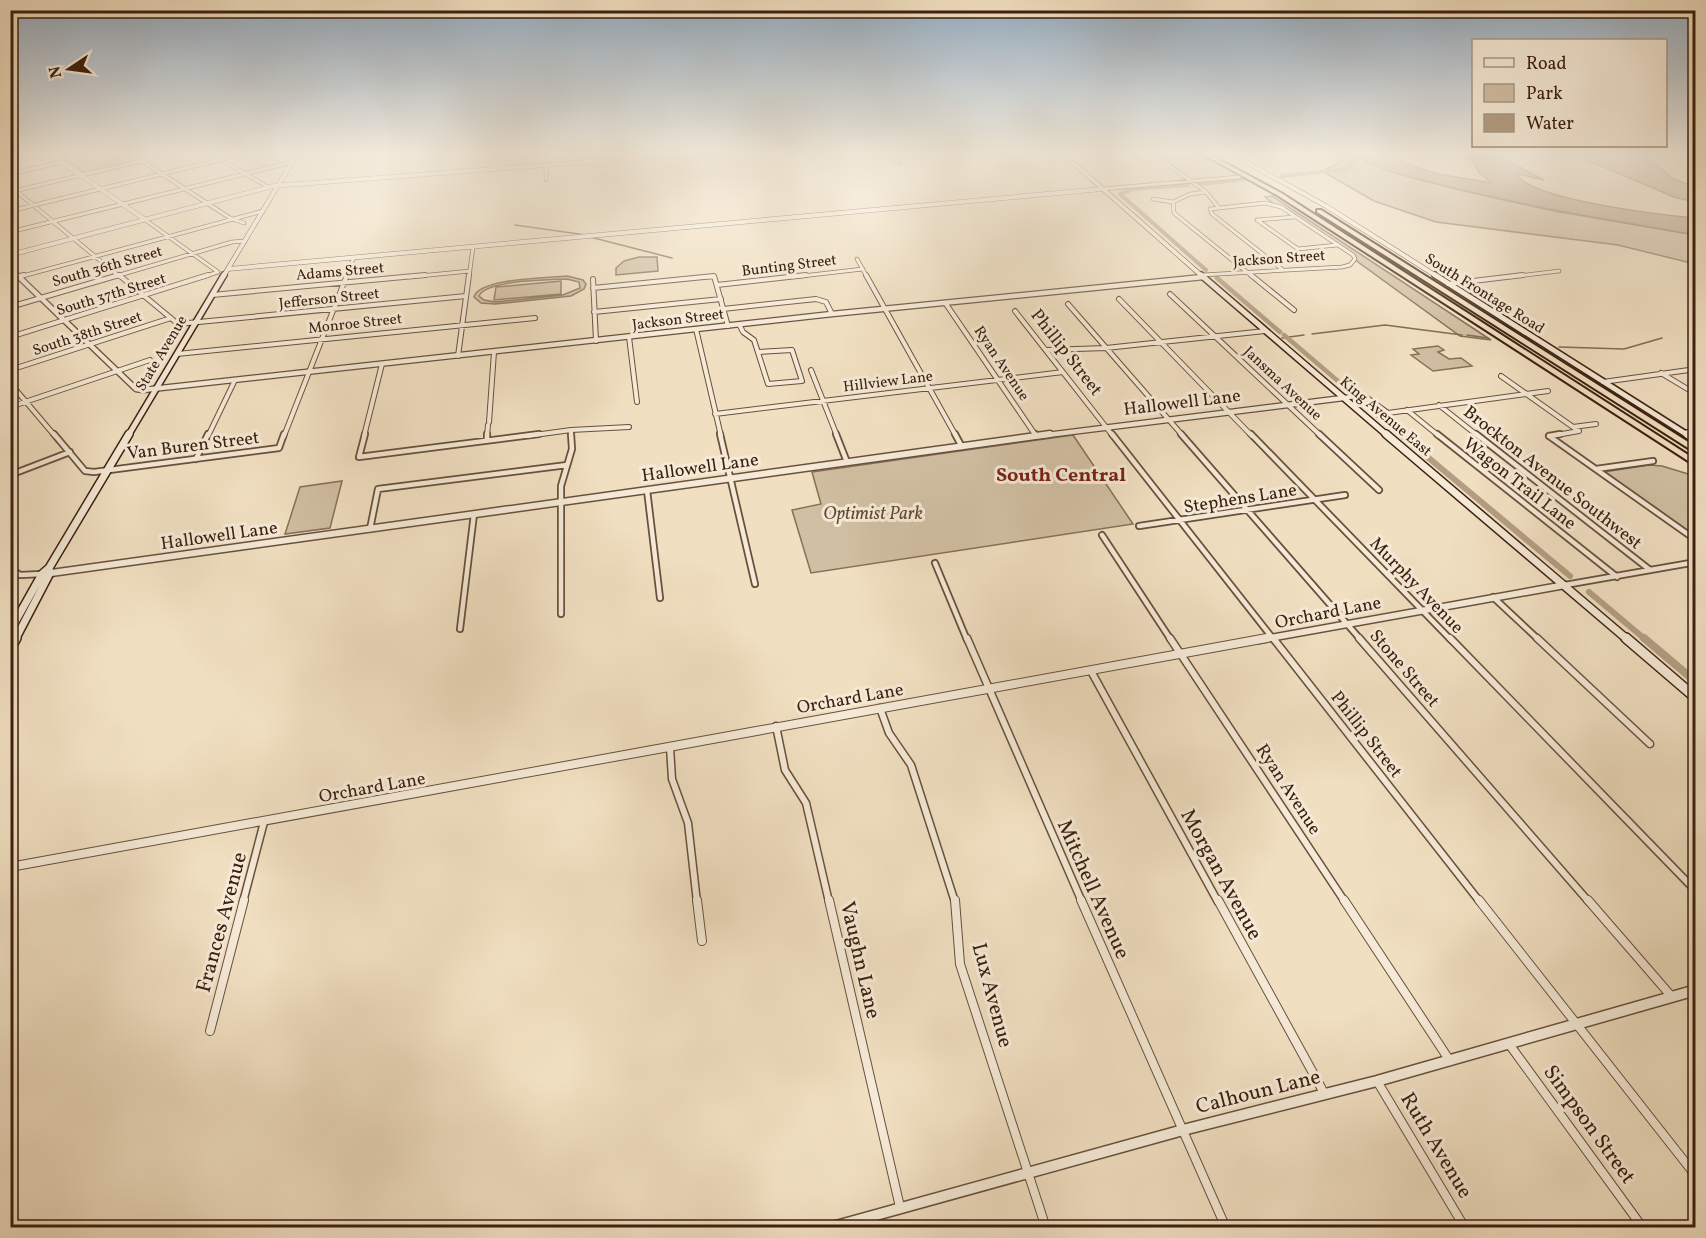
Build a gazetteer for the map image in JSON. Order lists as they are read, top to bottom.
{
  "streets": {
    "main road": ["South Frontage Road", "State Avenue", "King Avenue East"],
    "street": [
      "Jackson Street",
      "Bunting Street",
      "South 36th Street",
      "Adams Street",
      "South 37th Street",
      "Jefferson Street",
      "Monroe Street",
      "South 38th Street",
      "Phillip Street",
      "Ryan Avenue",
      "Hillview Lane",
      "Jansma Avenue",
      "Hallowell Lane",
      "Van Buren Street",
      "Brockton Avenue Southwest",
      "Wagon Trail Lane",
      "Stephens Lane",
      "Murphy Avenue",
      "Orchard Lane",
      "Stone Street",
      "Morgan Avenue",
      "Mitchell Avenue",
      "Frances Avenue",
      "Vaughn Lane",
      "Lux Avenue",
      "Calhoun Lane",
      "Simpson Street",
      "Ruth Avenue"
    ]
  },
  "crossings": [
    ["Jackson Street", "State Avenue"],
    ["Jackson Street", "Ryan Avenue"],
    ["Jackson Street", "King Avenue East"],
    ["Jackson Street", "Van Buren Street"],
    ["South 36th Street", "State Avenue"],
    ["Adams Street", "State Avenue"],
    ["Jefferson Street", "South 38th Street"],
    ["Jefferson Street", "State Avenue"],
    ["Monroe Street", "State Avenue"],
    ["Phillip Street", "Hillview Lane"],
    ["Phillip Street", "Hallowell Lane"],
    ["Phillip Street", "Stephens Lane"],
    ["Phillip Street", "Orchard Lane"],
    ["Phillip Street", "Calhoun Lane"],
    ["State Avenue", "Hallowell Lane"],
    ["State Avenue", "Van Buren Street"],
    ["Ryan Avenue", "Hillview Lane"],
    ["Ryan Avenue", "Hallowell Lane"],
    ["Ryan Avenue", "Orchard Lane"],
    ["Ryan Avenue", "Calhoun Lane"],
    ["Jansma Avenue", "Hallowell Lane"],
    ["Hallowell Lane", "King Avenue East"],
    ["Hallowell Lane", "Wagon Trail Lane"],
    ["Hallowell Lane", "Murphy Avenue"],
    ["Hallowell Lane", "Stone Street"],
    ["King Avenue East", "Orchard Lane"],
    ["Brockton Avenue Southwest", "Orchard Lane"],
    ["Wagon Trail Lane", "Orchard Lane"],
    ["Stephens Lane", "Murphy Avenue"],
    ["Stephens Lane", "Stone Street"],
    ["Murphy Avenue", "Orchard Lane"],
    ["Orchard Lane", "Stone Street"],
    ["Orchard Lane", "Morgan Avenue"],
    ["Orchard Lane", "Mitchell Avenue"],
    ["Orchard Lane", "Frances Avenue"],
    ["Orchard Lane", "Vaughn Lane"],
    ["Orchard Lane", "Lux Avenue"],
    ["Stone Street", "Calhoun Lane"],
    ["Morgan Avenue", "Calhoun Lane"],
    ["Mitchell Avenue", "Calhoun Lane"],
    ["Vaughn Lane", "Calhoun Lane"],
    ["Lux Avenue", "Calhoun Lane"],
    ["Calhoun Lane", "Simpson Street"],
    ["Calhoun Lane", "Ruth Avenue"]
  ],
  "districts": ["South Central"],
  "parks": ["Optimist Park"],
  "legend": ["Road", "Park", "Water"],
  "north": "left"
}
